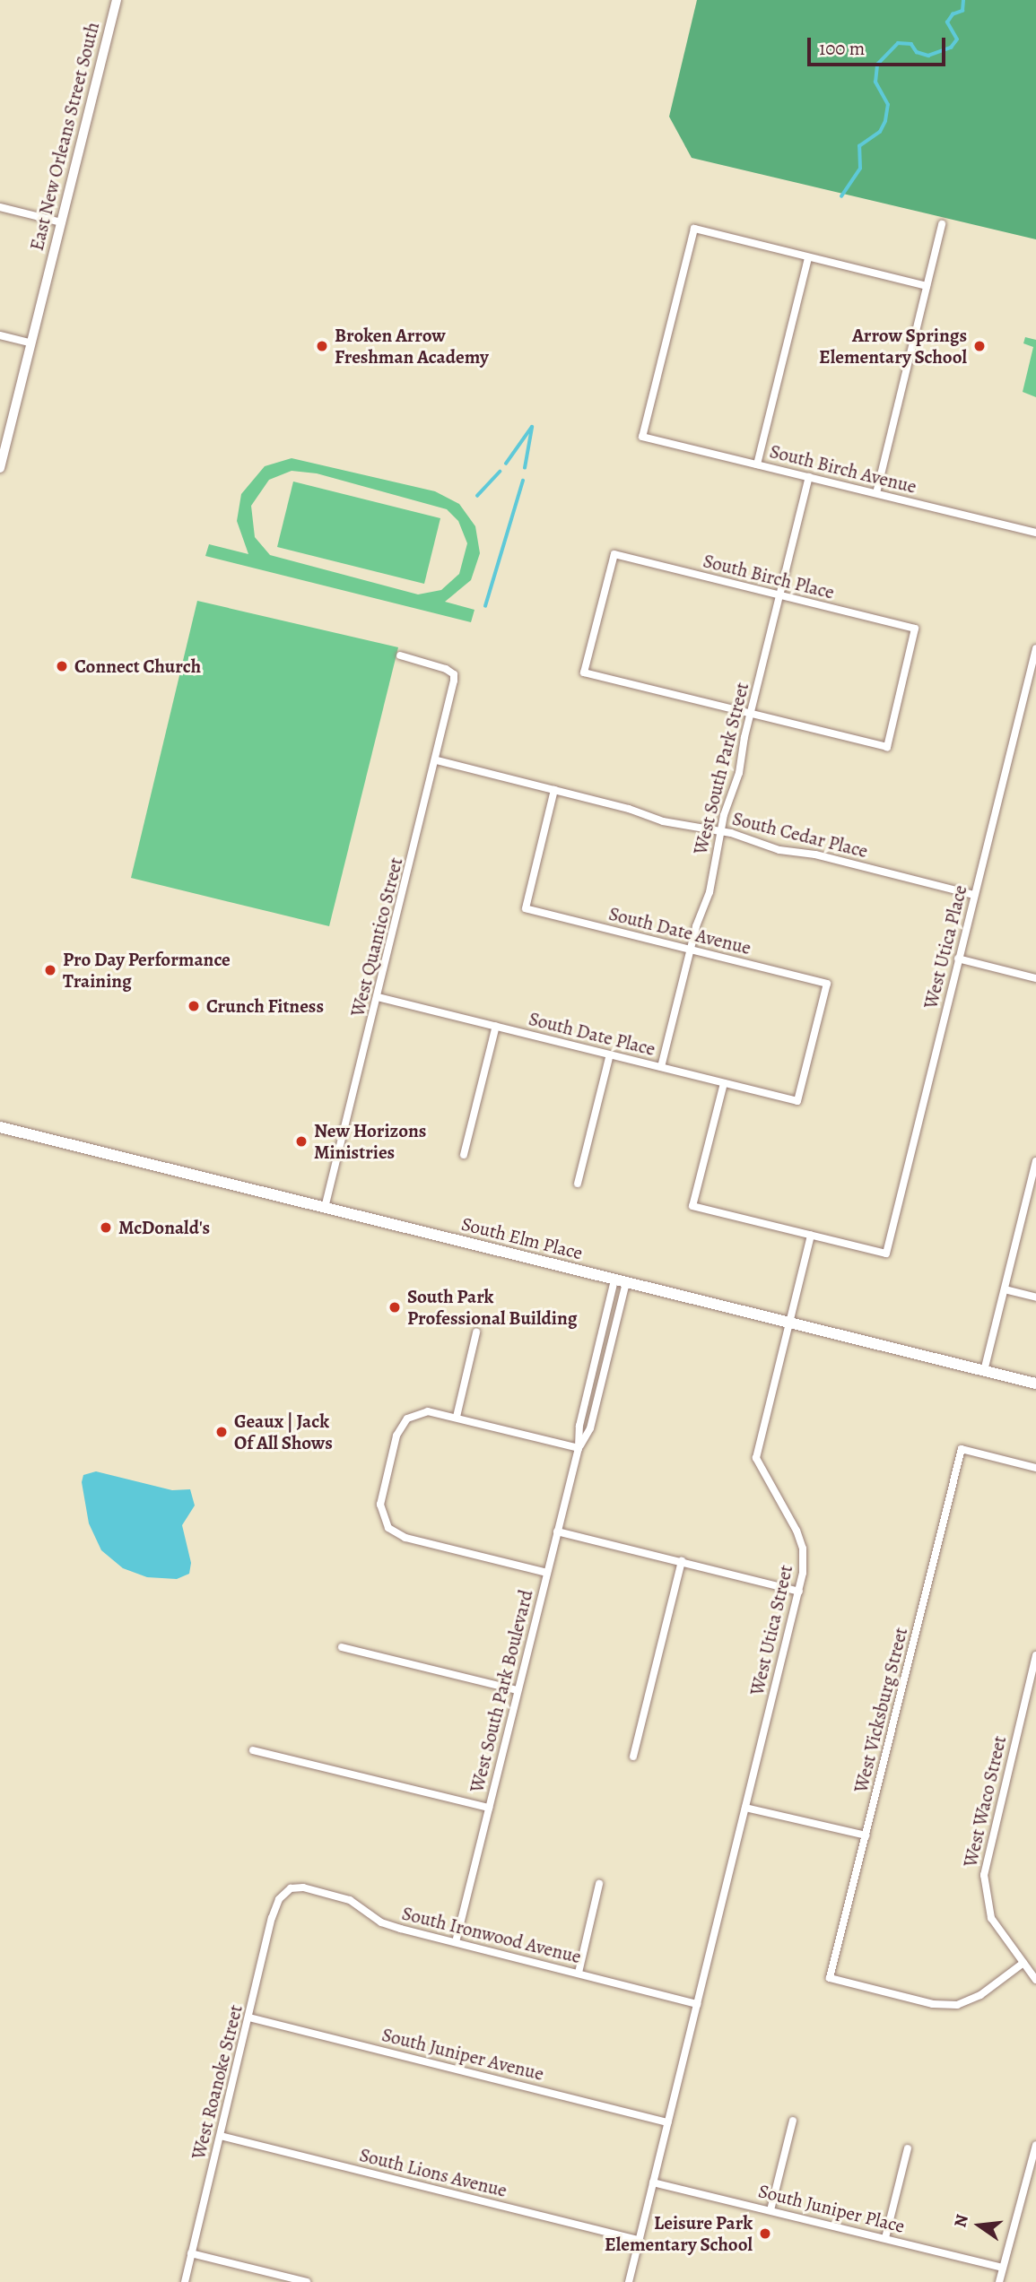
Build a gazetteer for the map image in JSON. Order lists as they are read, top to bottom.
{
  "streets": {
    "main road": ["East New Orleans Street South", "South Elm Place"],
    "street": [
      "South Birch Avenue",
      "South Birch Place",
      "West South Park Street",
      "South Cedar Place",
      "South Date Avenue",
      "West Quantico Street",
      "West Utica Place",
      "South Date Place",
      "West Utica Street",
      "West South Park Boulevard",
      "West Vicksburg Street",
      "West Waco Street",
      "South Ironwood Avenue",
      "South Juniper Avenue",
      "West Roanoke Street",
      "South Lions Avenue",
      "South Juniper Place"
    ]
  },
  "crossings": [
    ["South Birch Avenue", "West South Park Street"],
    ["South Birch Place", "West South Park Street"],
    ["West South Park Street", "South Cedar Place"],
    ["West South Park Street", "South Date Avenue"],
    ["West South Park Street", "South Date Place"],
    ["South Cedar Place", "South Date Avenue"],
    ["South Cedar Place", "West Quantico Street"],
    ["South Cedar Place", "West Utica Place"],
    ["South Date Avenue", "South Date Place"],
    ["West Quantico Street", "South Date Place"],
    ["West Quantico Street", "South Elm Place"],
    ["West Utica Place", "West Utica Street"],
    ["South Elm Place", "West Utica Street"],
    ["South Elm Place", "West South Park Boulevard"],
    ["West Utica Street", "South Ironwood Avenue"],
    ["West Utica Street", "South Juniper Avenue"],
    ["West Utica Street", "South Lions Avenue"],
    ["West Utica Street", "South Juniper Place"],
    ["West South Park Boulevard", "South Ironwood Avenue"],
    ["West Vicksburg Street", "West Waco Street"],
    ["South Ironwood Avenue", "West Roanoke Street"],
    ["South Juniper Avenue", "West Roanoke Street"],
    ["West Roanoke Street", "South Lions Avenue"]
  ],
  "places": [
    "Broken Arrow Freshman Academy",
    "Arrow Springs Elementary School",
    "Connect Church",
    "Pro Day Performance Training",
    "Crunch Fitness",
    "New Horizons Ministries",
    "McDonald's",
    "South Park Professional Building",
    "Geaux | Jack Of All Shows",
    "Leisure Park Elementary School"
  ],
  "scale_bar": "100 m",
  "north": "left"
}
